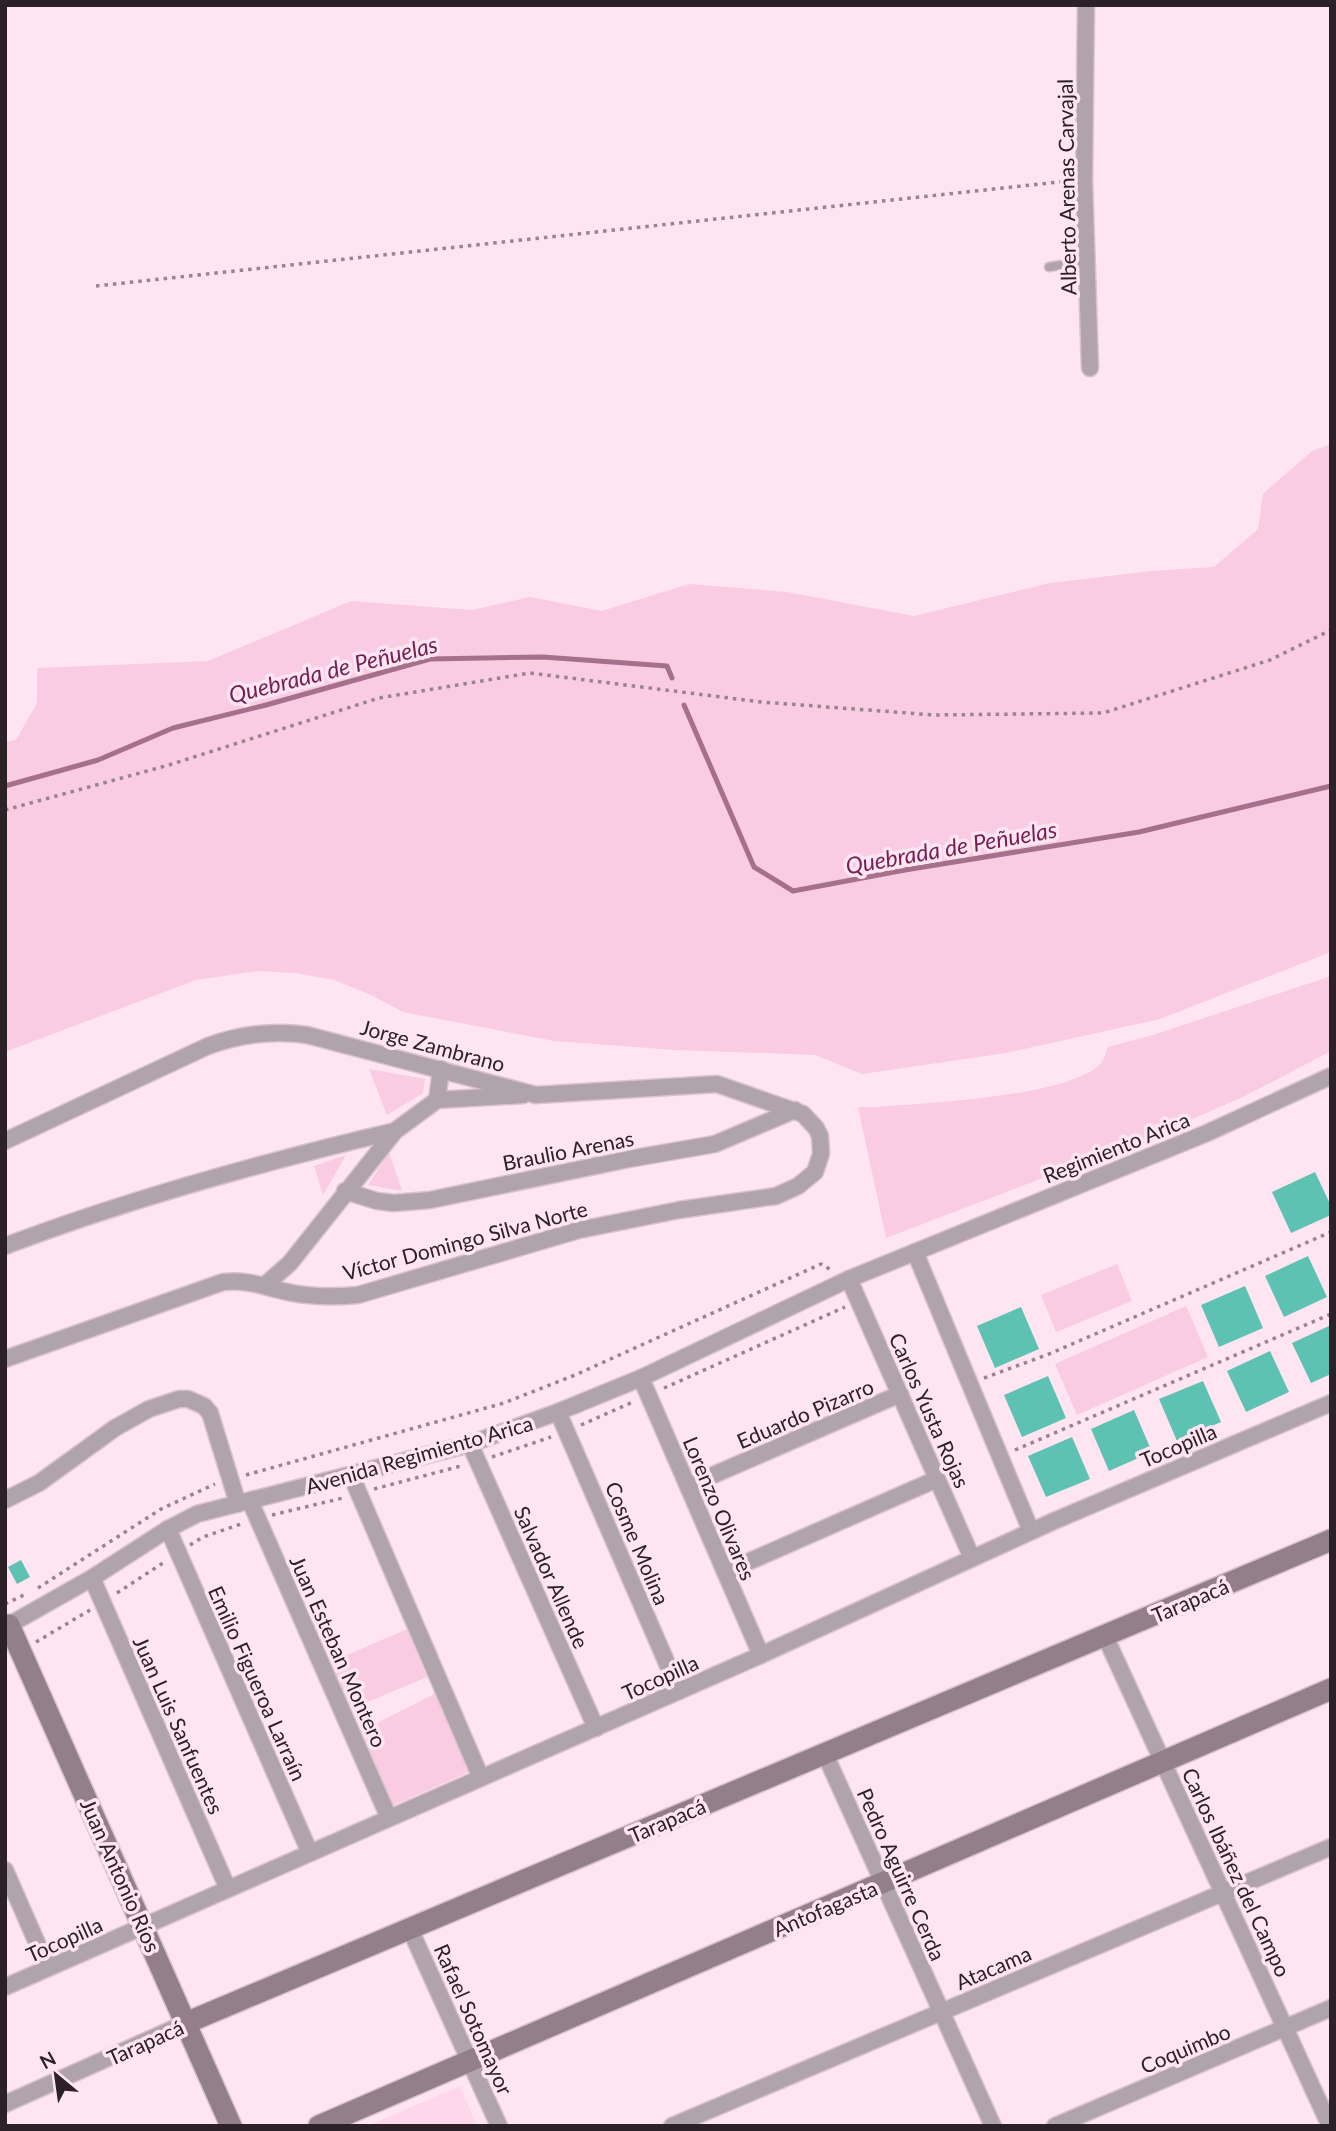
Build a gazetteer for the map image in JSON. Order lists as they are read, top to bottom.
{
  "streets": {
    "main road": ["Tarapacá", "Juan Antonio Ríos", "Antofagasta"],
    "street": [
      "Alberto Arenas Carvajal",
      "Jorge Zambrano",
      "Regimiento Arica",
      "Braulio Arenas",
      "Víctor Domingo Silva Norte",
      "Carlos Yusta Rojas",
      "Eduardo Pizarro",
      "Tocopilla",
      "Avenida Regimiento Arica",
      "Lorenzo Olivares",
      "Cosme Molina",
      "Salvador Allende",
      "Juan Esteban Montero",
      "Emilio Figueroa Larraín",
      "Juan Luis Sanfuentes",
      "Carlos Ibáñez del Campo",
      "Pedro Aguirre Cerda",
      "Atacama",
      "Rafael Sotomayor",
      "Coquimbo"
    ]
  },
  "crossings": [
    ["Jorge Zambrano", "Braulio Arenas"],
    ["Jorge Zambrano", "Víctor Domingo Silva Norte"],
    ["Regimiento Arica", "Avenida Regimiento Arica"],
    ["Carlos Yusta Rojas", "Eduardo Pizarro"],
    ["Carlos Yusta Rojas", "Tocopilla"],
    ["Carlos Yusta Rojas", "Avenida Regimiento Arica"],
    ["Eduardo Pizarro", "Lorenzo Olivares"],
    ["Tocopilla", "Lorenzo Olivares"],
    ["Tocopilla", "Cosme Molina"],
    ["Tocopilla", "Salvador Allende"],
    ["Tocopilla", "Juan Esteban Montero"],
    ["Tocopilla", "Emilio Figueroa Larraín"],
    ["Tocopilla", "Juan Luis Sanfuentes"],
    ["Tocopilla", "Juan Antonio Ríos"],
    ["Avenida Regimiento Arica", "Lorenzo Olivares"],
    ["Avenida Regimiento Arica", "Cosme Molina"],
    ["Avenida Regimiento Arica", "Salvador Allende"],
    ["Avenida Regimiento Arica", "Juan Esteban Montero"],
    ["Avenida Regimiento Arica", "Emilio Figueroa Larraín"],
    ["Avenida Regimiento Arica", "Juan Luis Sanfuentes"],
    ["Avenida Regimiento Arica", "Juan Antonio Ríos"],
    ["Tarapacá", "Carlos Ibáñez del Campo"],
    ["Tarapacá", "Pedro Aguirre Cerda"],
    ["Tarapacá", "Juan Antonio Ríos"],
    ["Tarapacá", "Rafael Sotomayor"],
    ["Carlos Ibáñez del Campo", "Antofagasta"],
    ["Carlos Ibáñez del Campo", "Atacama"],
    ["Carlos Ibáñez del Campo", "Coquimbo"],
    ["Pedro Aguirre Cerda", "Antofagasta"],
    ["Pedro Aguirre Cerda", "Atacama"],
    ["Antofagasta", "Rafael Sotomayor"]
  ],
  "water": ["Quebrada de Peñuelas"],
  "north": "top left"
}
